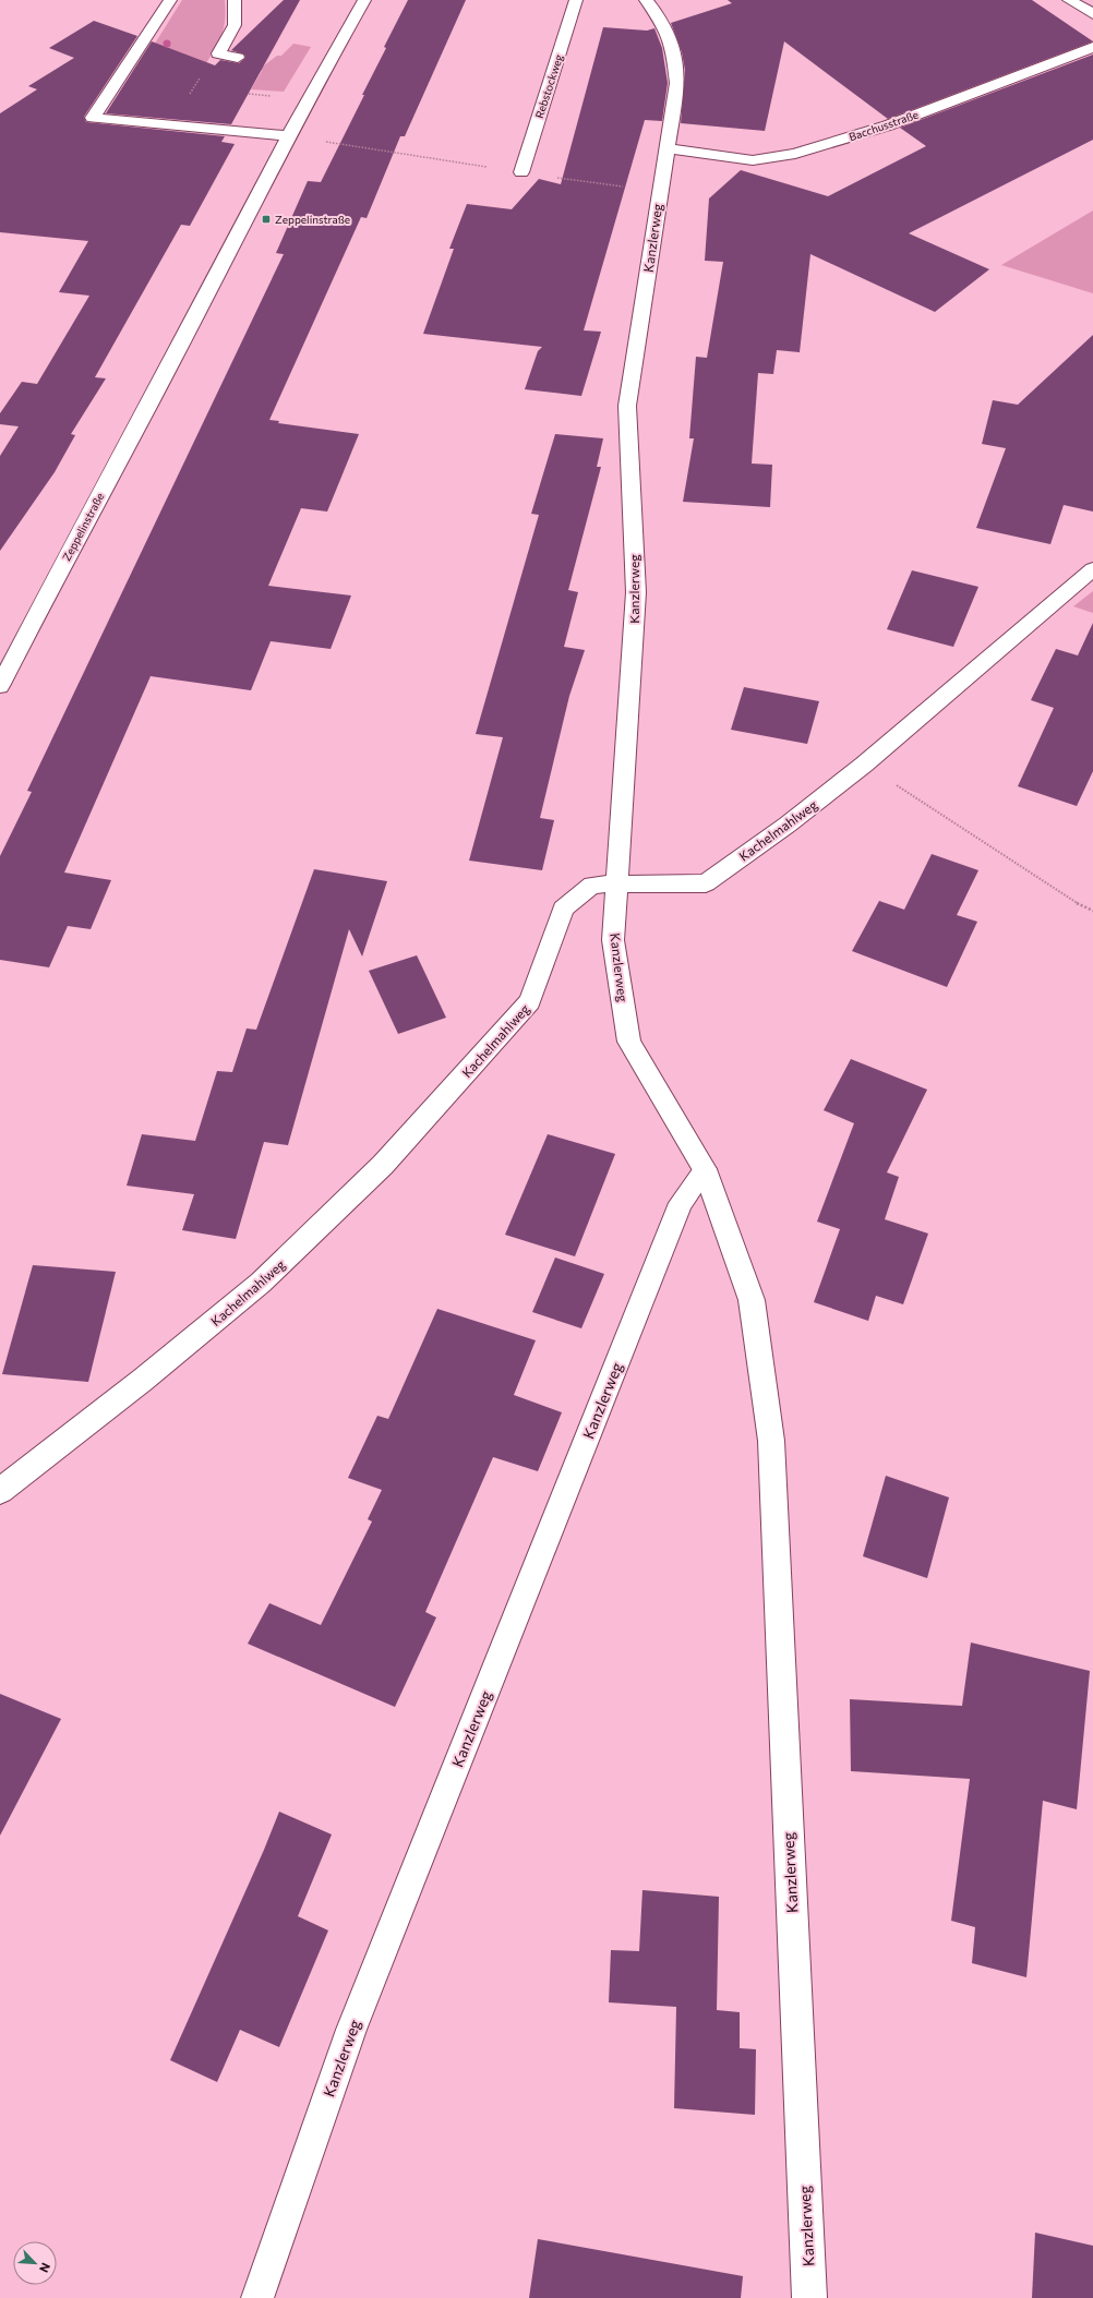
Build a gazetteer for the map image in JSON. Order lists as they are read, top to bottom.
{
  "streets": {
    "street": [
      "Rebstockweg",
      "Bacchusstraße",
      "Kanzlerweg",
      "Zeppelinstraße",
      "Kachelmahlweg"
    ]
  },
  "crossings": [
    ["Bacchusstraße", "Kanzlerweg"],
    ["Kanzlerweg", "Kachelmahlweg"]
  ],
  "places": {
    "transit": ["Zeppelinstraße"]
  },
  "north": "bottom right"
}
